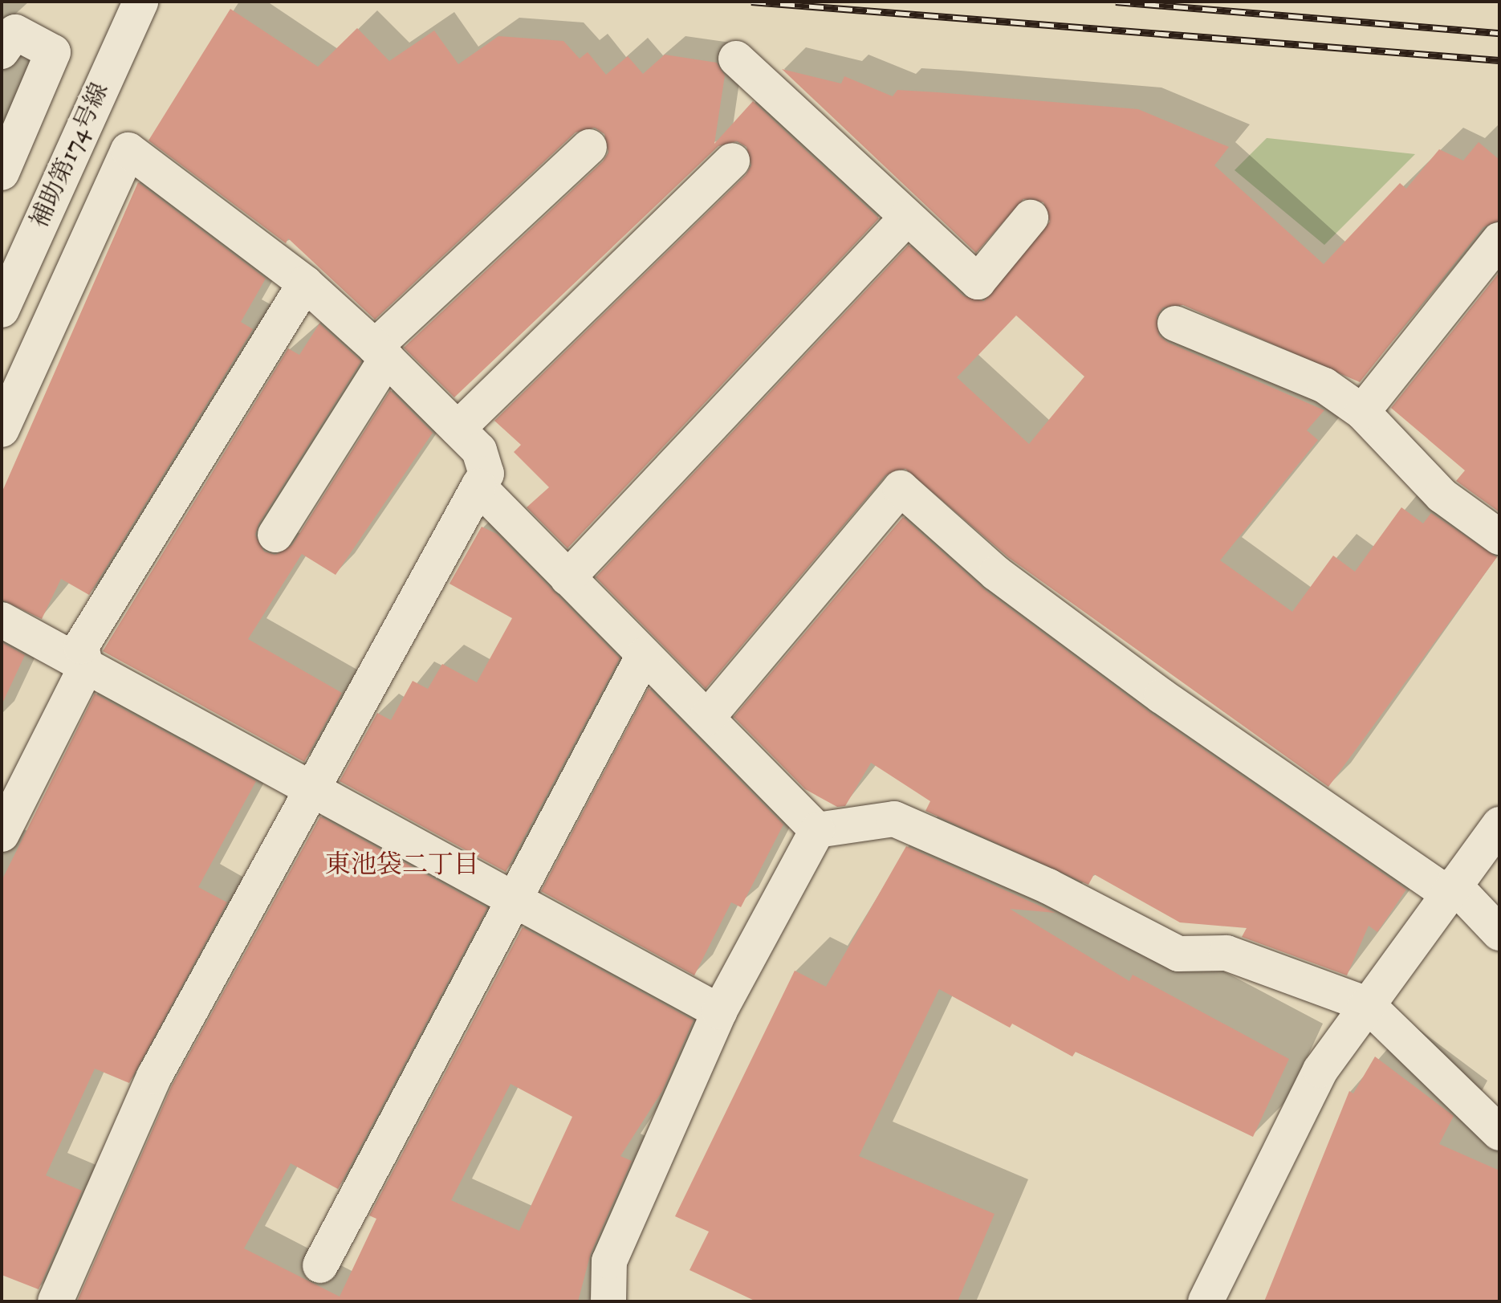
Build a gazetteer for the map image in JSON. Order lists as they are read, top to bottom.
{
  "streets": {
    "street": ["補助第174号線"]
  },
  "districts": ["東池袋二丁目"]
}
